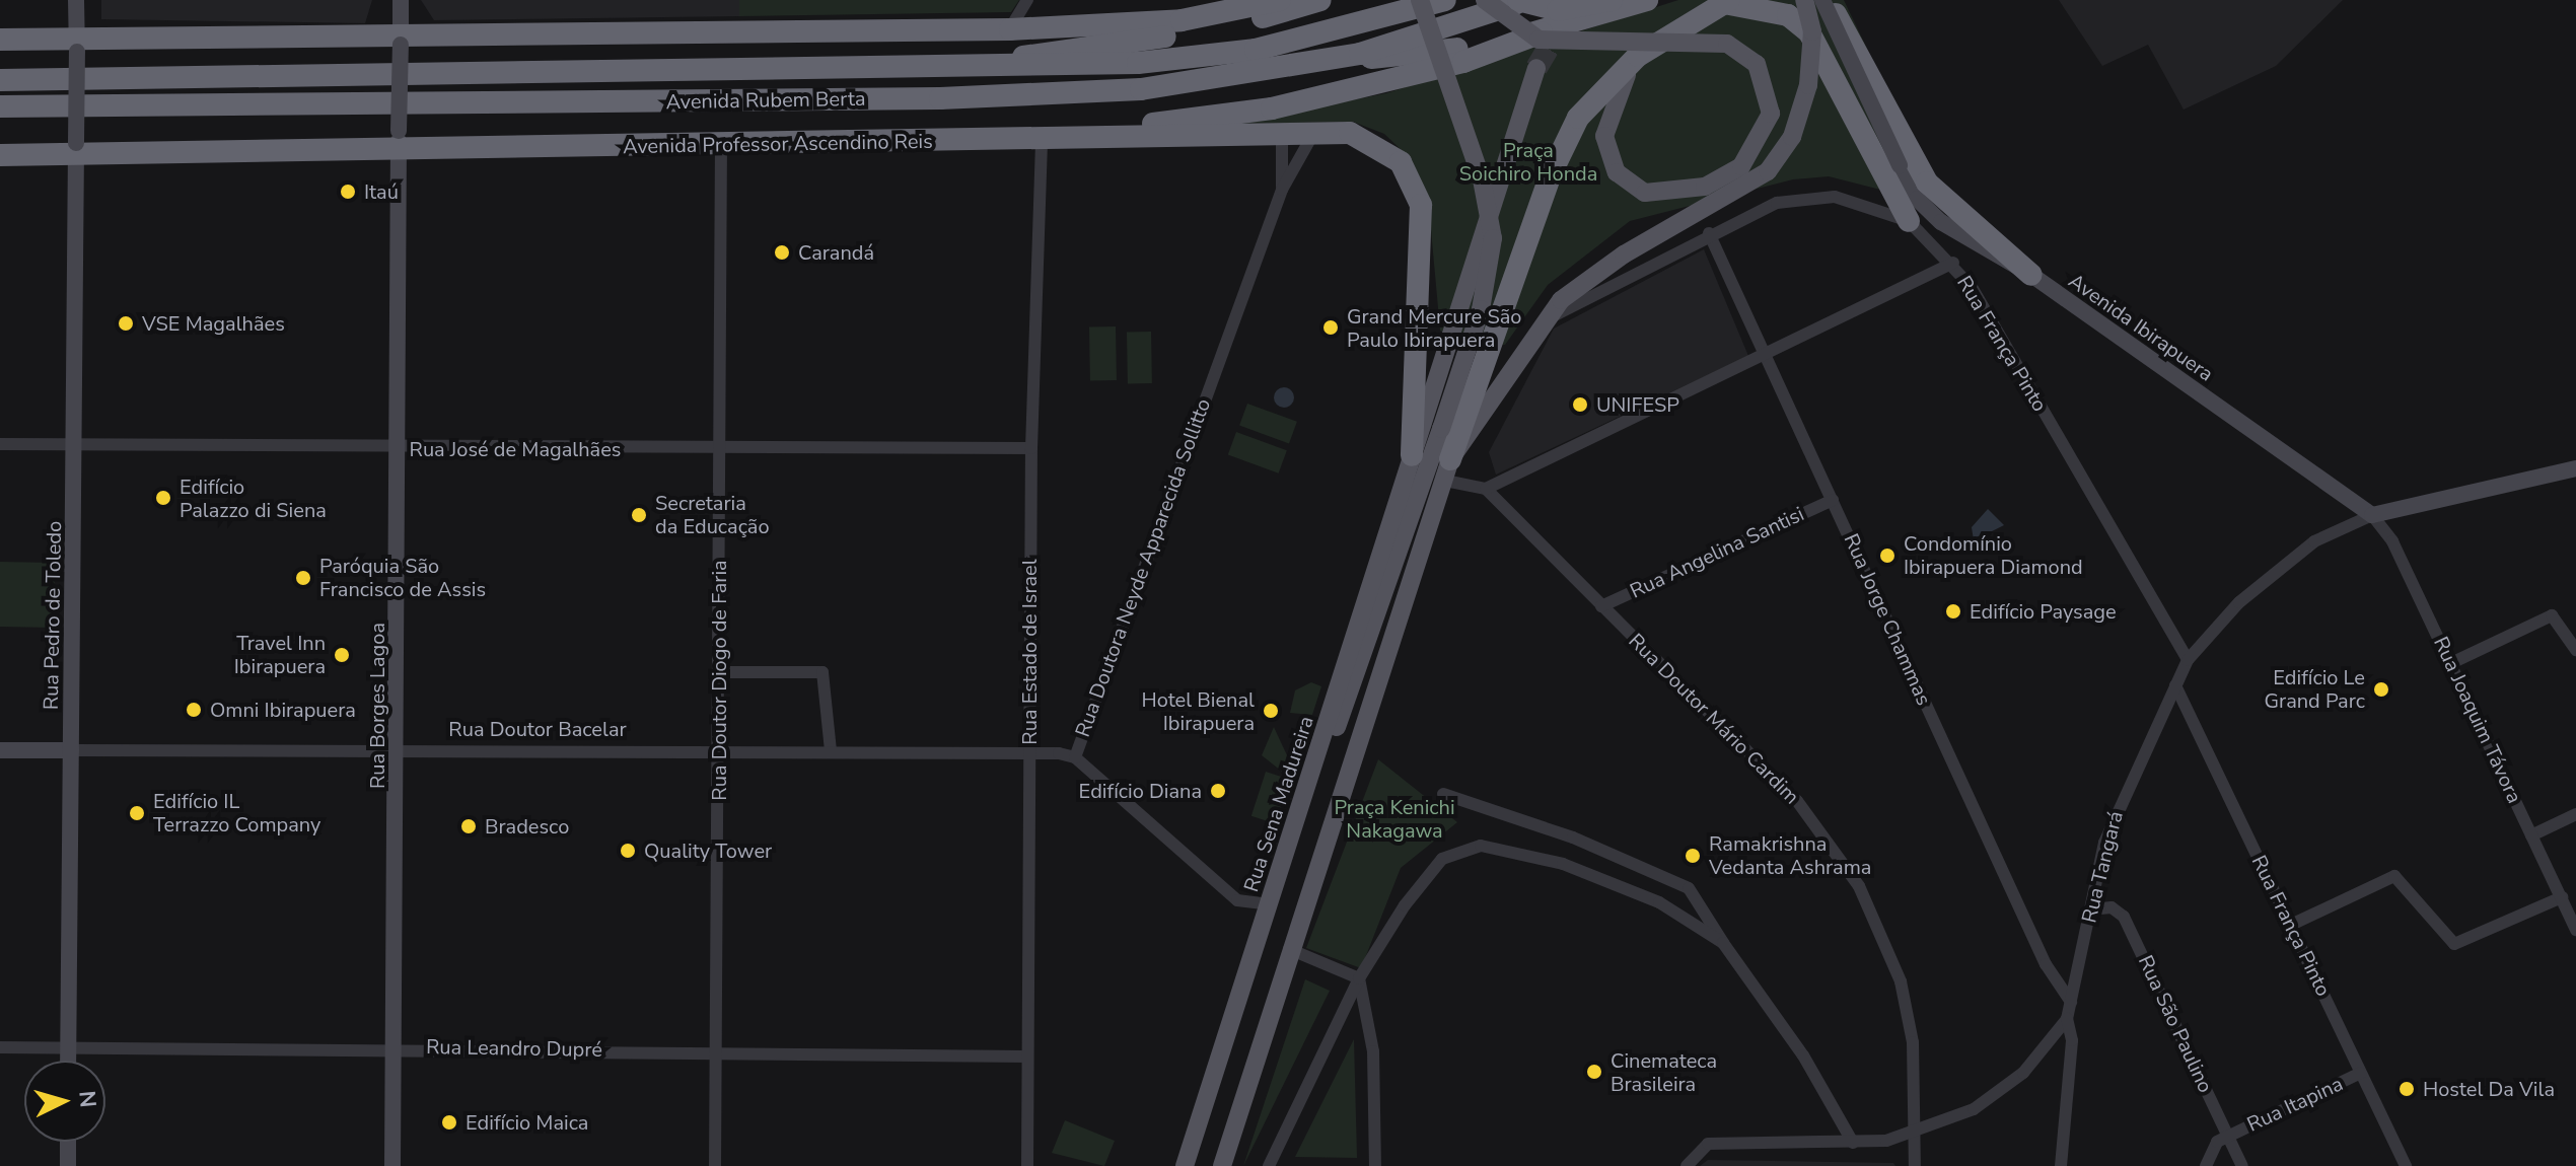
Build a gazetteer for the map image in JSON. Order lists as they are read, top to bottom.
{
  "streets": {
    "highway": ["Avenida Rubem Berta", "Avenida Professor Ascendino Reis"],
    "main road": ["Rua Sena Madureira"],
    "street": [
      "Avenida Ibirapuera",
      "Rua França Pinto",
      "Rua José de Magalhães",
      "Rua Angelina Santisi",
      "Rua Doutora Neyde Apparecida Sollitto",
      "Rua Pedro de Toledo",
      "Rua Jorge Chammas",
      "Rua Estado de Israel",
      "Rua Doutor Diogo de Faria",
      "Rua Borges Lagoa",
      "Rua Doutor Mário Cardim",
      "Rua Joaquim Távora",
      "Rua Doutor Bacelar",
      "Rua Tangará",
      "Rua São Paulino",
      "Rua Leandro Dupré",
      "Rua Itapina"
    ]
  },
  "crossings": [
    ["Avenida Professor Ascendino Reis", "Rua Pedro de Toledo"],
    ["Avenida Professor Ascendino Reis", "Rua Estado de Israel"],
    ["Avenida Professor Ascendino Reis", "Rua Doutor Diogo de Faria"],
    ["Avenida Professor Ascendino Reis", "Rua Borges Lagoa"],
    ["Avenida Ibirapuera", "Rua Joaquim Távora"],
    ["Avenida Ibirapuera", "Rua Tangará"],
    ["Rua França Pinto", "Rua Jorge Chammas"],
    ["Rua França Pinto", "Rua Tangará"],
    ["Rua França Pinto", "Rua Itapina"],
    ["Rua José de Magalhães", "Rua Pedro de Toledo"],
    ["Rua José de Magalhães", "Rua Estado de Israel"],
    ["Rua José de Magalhães", "Rua Doutor Diogo de Faria"],
    ["Rua José de Magalhães", "Rua Borges Lagoa"],
    ["Rua Angelina Santisi", "Rua Jorge Chammas"],
    ["Rua Angelina Santisi", "Rua Doutor Mário Cardim"],
    ["Rua Doutora Neyde Apparecida Sollitto", "Rua Doutor Bacelar"],
    ["Rua Doutora Neyde Apparecida Sollitto", "Rua Sena Madureira"],
    ["Rua Pedro de Toledo", "Rua Doutor Bacelar"],
    ["Rua Pedro de Toledo", "Rua Leandro Dupré"],
    ["Rua Jorge Chammas", "Rua Tangará"],
    ["Rua Estado de Israel", "Rua Doutor Bacelar"],
    ["Rua Estado de Israel", "Rua Leandro Dupré"],
    ["Rua Doutor Diogo de Faria", "Rua Doutor Bacelar"],
    ["Rua Doutor Diogo de Faria", "Rua Leandro Dupré"],
    ["Rua Borges Lagoa", "Rua Doutor Bacelar"],
    ["Rua Borges Lagoa", "Rua Leandro Dupré"],
    ["Rua Doutor Mário Cardim", "Rua Tangará"],
    ["Rua Joaquim Távora", "Rua Tangará"],
    ["Rua Tangará", "Rua São Paulino"],
    ["Rua São Paulino", "Rua Itapina"]
  ],
  "parks": ["Praça Soichiro Honda", "Praça Kenichi Nakagawa"],
  "places": [
    "Itaú",
    "Carandá",
    "VSE Magalhães",
    "Grand Mercure São Paulo Ibirapuera",
    "UNIFESP",
    "Edifício Palazzo di Siena",
    "Secretaria da Educação",
    "Condomínio Ibirapuera Diamond",
    "Paróquia São Francisco de Assis",
    "Edifício Paysage",
    "Travel Inn Ibirapuera",
    "Edifício Le Grand Parc",
    "Omni Ibirapuera",
    "Hotel Bienal Ibirapuera",
    "Edifício Diana",
    "Edifício IL Terrazzo Company",
    "Bradesco",
    "Quality Tower",
    "Ramakrishna Vedanta Ashrama",
    "Cinemateca Brasileira",
    "Hostel Da Vila",
    "Edifício Maica"
  ],
  "north": "right"
}
